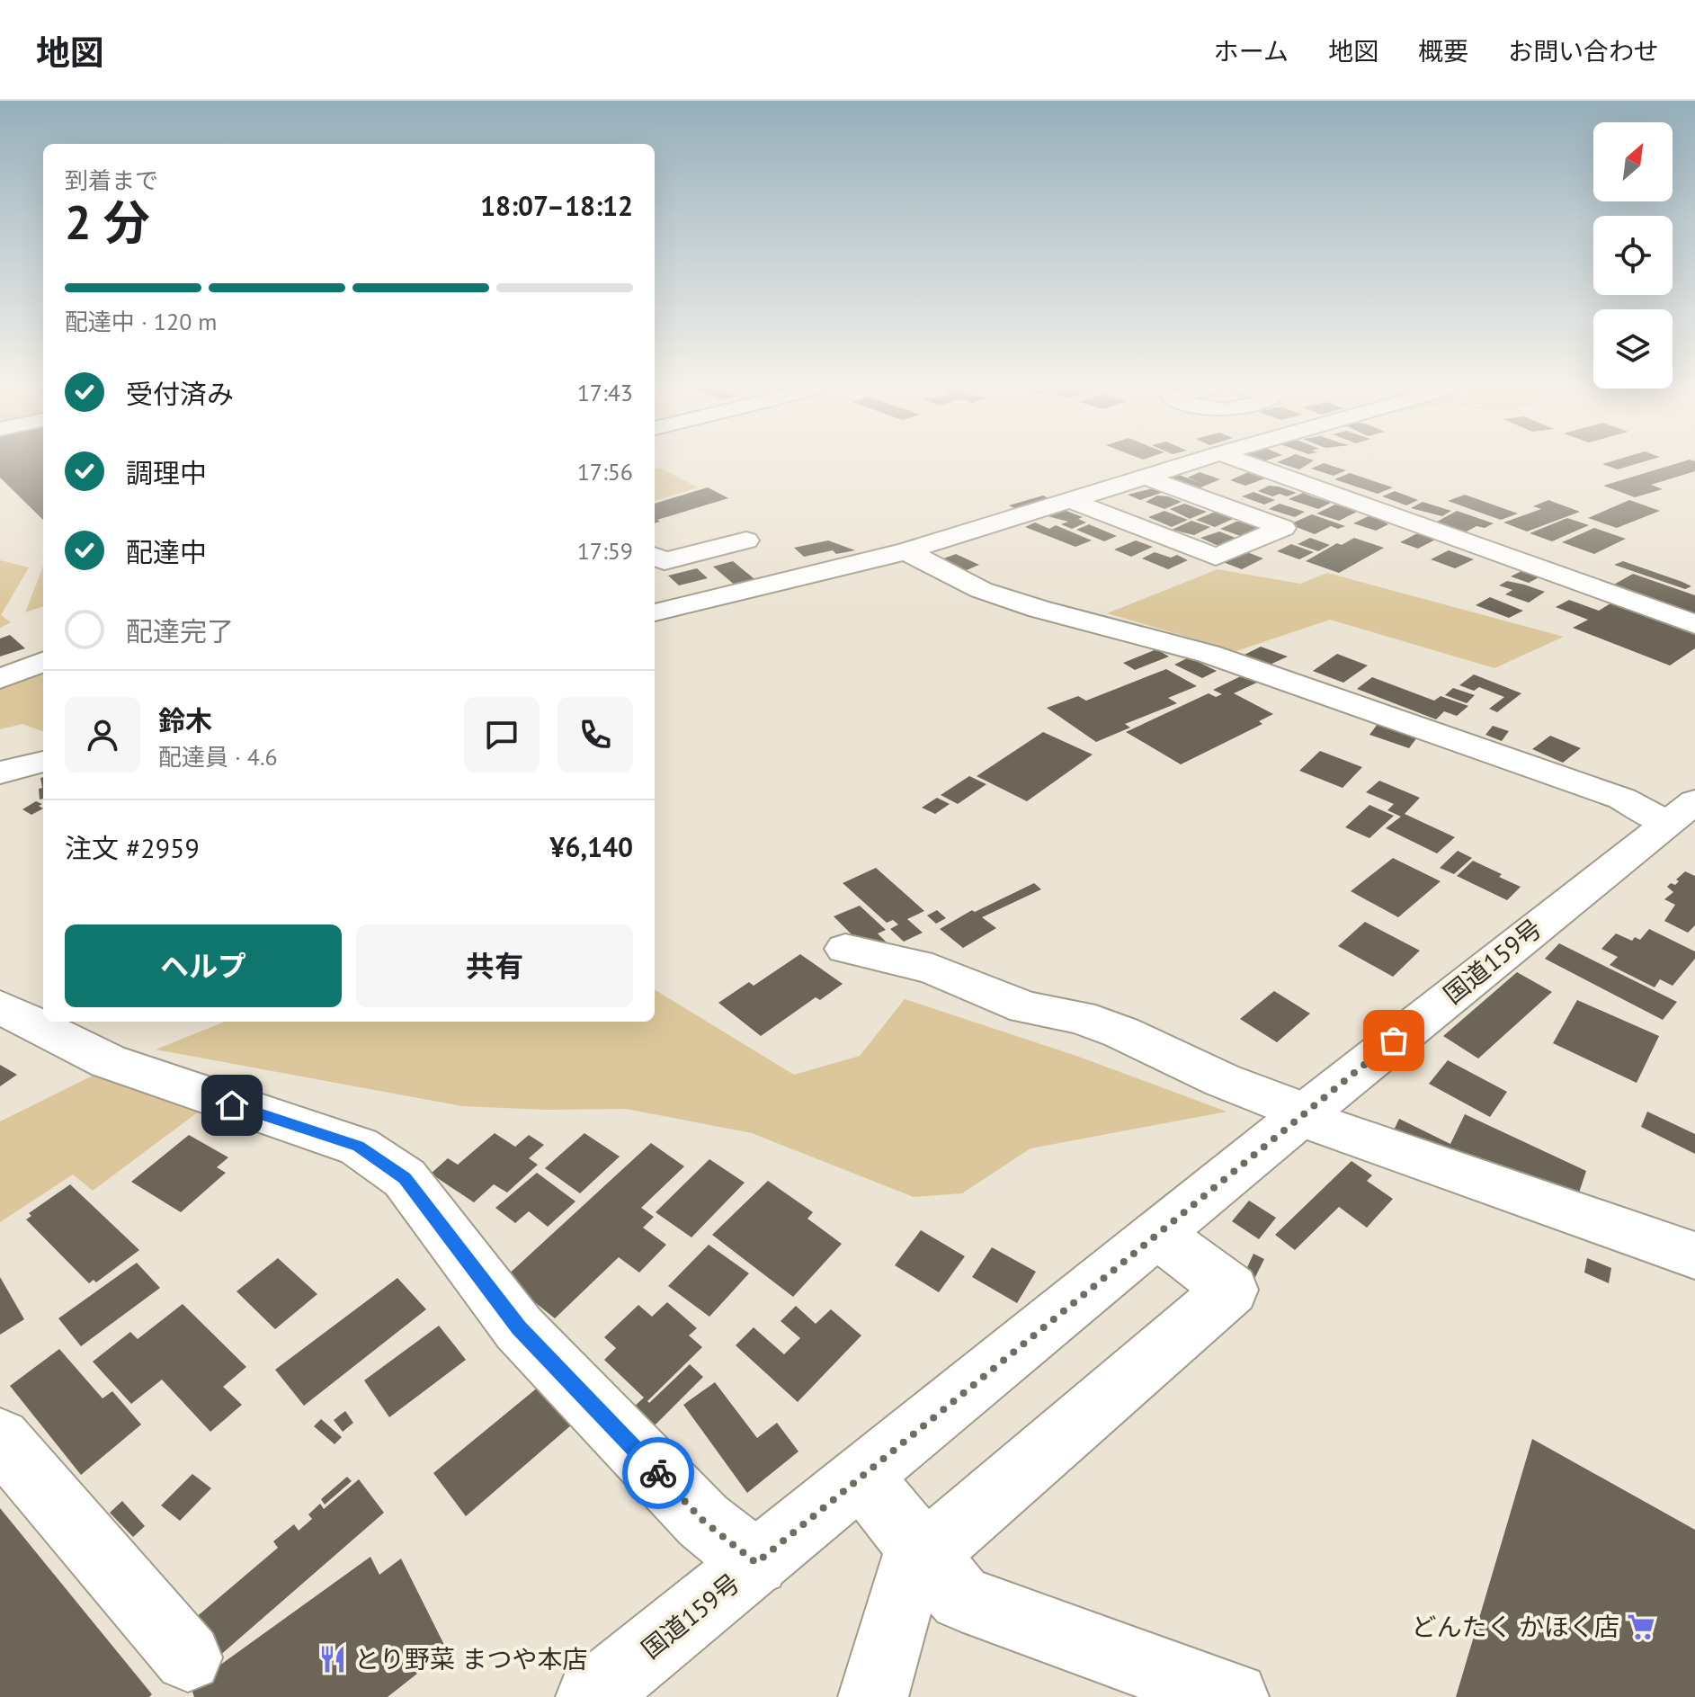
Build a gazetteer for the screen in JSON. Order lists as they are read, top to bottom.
{
  "streets": {
    "main road": ["国道159号"]
  },
  "places": {
    "supermarket": ["どんたく かほく店"],
    "restaurant": ["とり野菜 まつや本店"]
  },
  "north": "top right",
  "page": {
    "header": "地図",
    "nav": [
      "ホーム",
      "地図",
      "概要",
      "お問い合わせ"
    ],
    "heading": ["2 分", "到着まで", "18:07–18:12"],
    "panel": [
      "鈴木",
      "配達員 · 4.6",
      "注文 #2959",
      "¥6,140"
    ],
    "bar": "配達中 · 120 m",
    "list": [
      ["受付済み", "17:43"],
      ["調理中", "17:56"],
      ["配達中", "17:59"],
      "配達完了"
    ],
    "buttons": ["ヘルプ", "共有"]
  }
}
